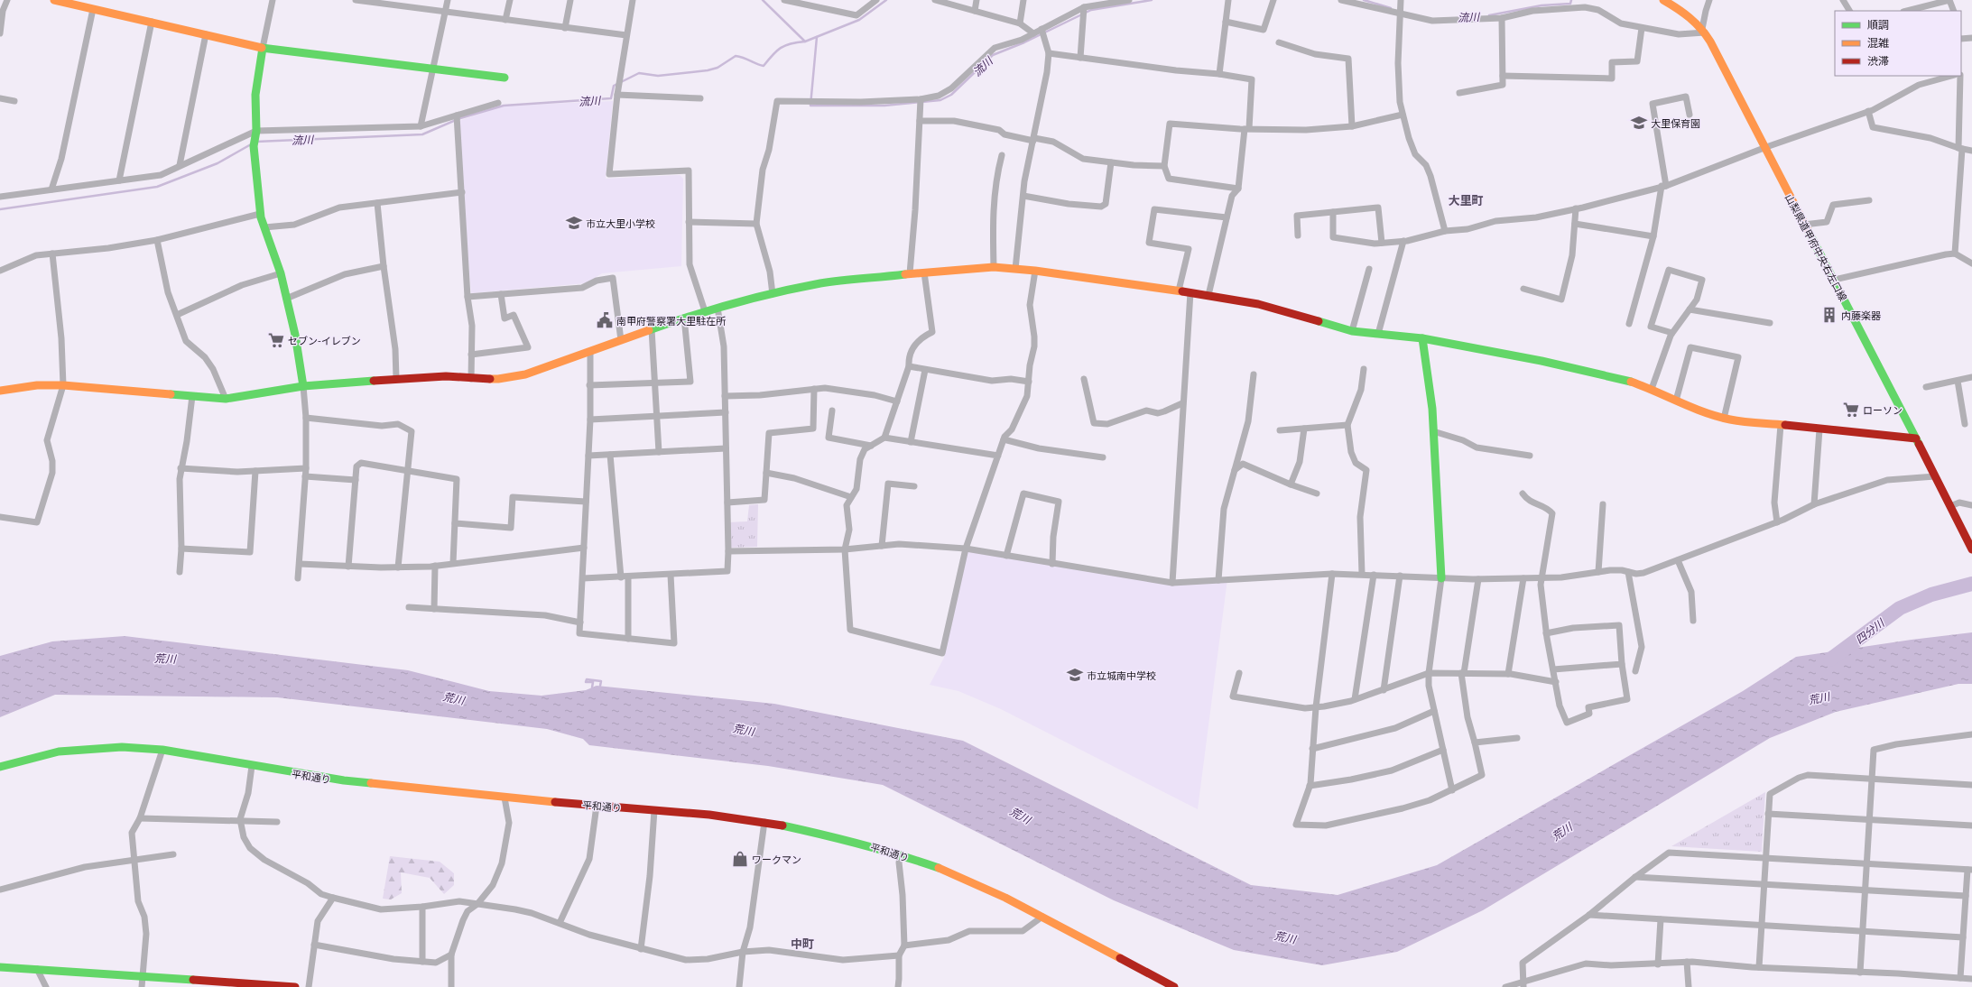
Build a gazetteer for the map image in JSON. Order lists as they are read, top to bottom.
{
  "streets": {
    "main road": ["山梨県道甲府中央右左口線", "平和通り"]
  },
  "districts": ["大里町", "中町"],
  "water": ["流川", "四分川", "荒川"],
  "places": {
    "school or university": ["大里保育園", "市立大里小学校", "市立城南中学校"],
    "building": ["内藤楽器"],
    "public building": ["南甲府警察署大里駐在所"],
    "supermarket": ["セブン-イレブン", "ローソン"],
    "shop": ["ワークマン"]
  },
  "legend": ["順調", "混雑", "渋滞"]
}
